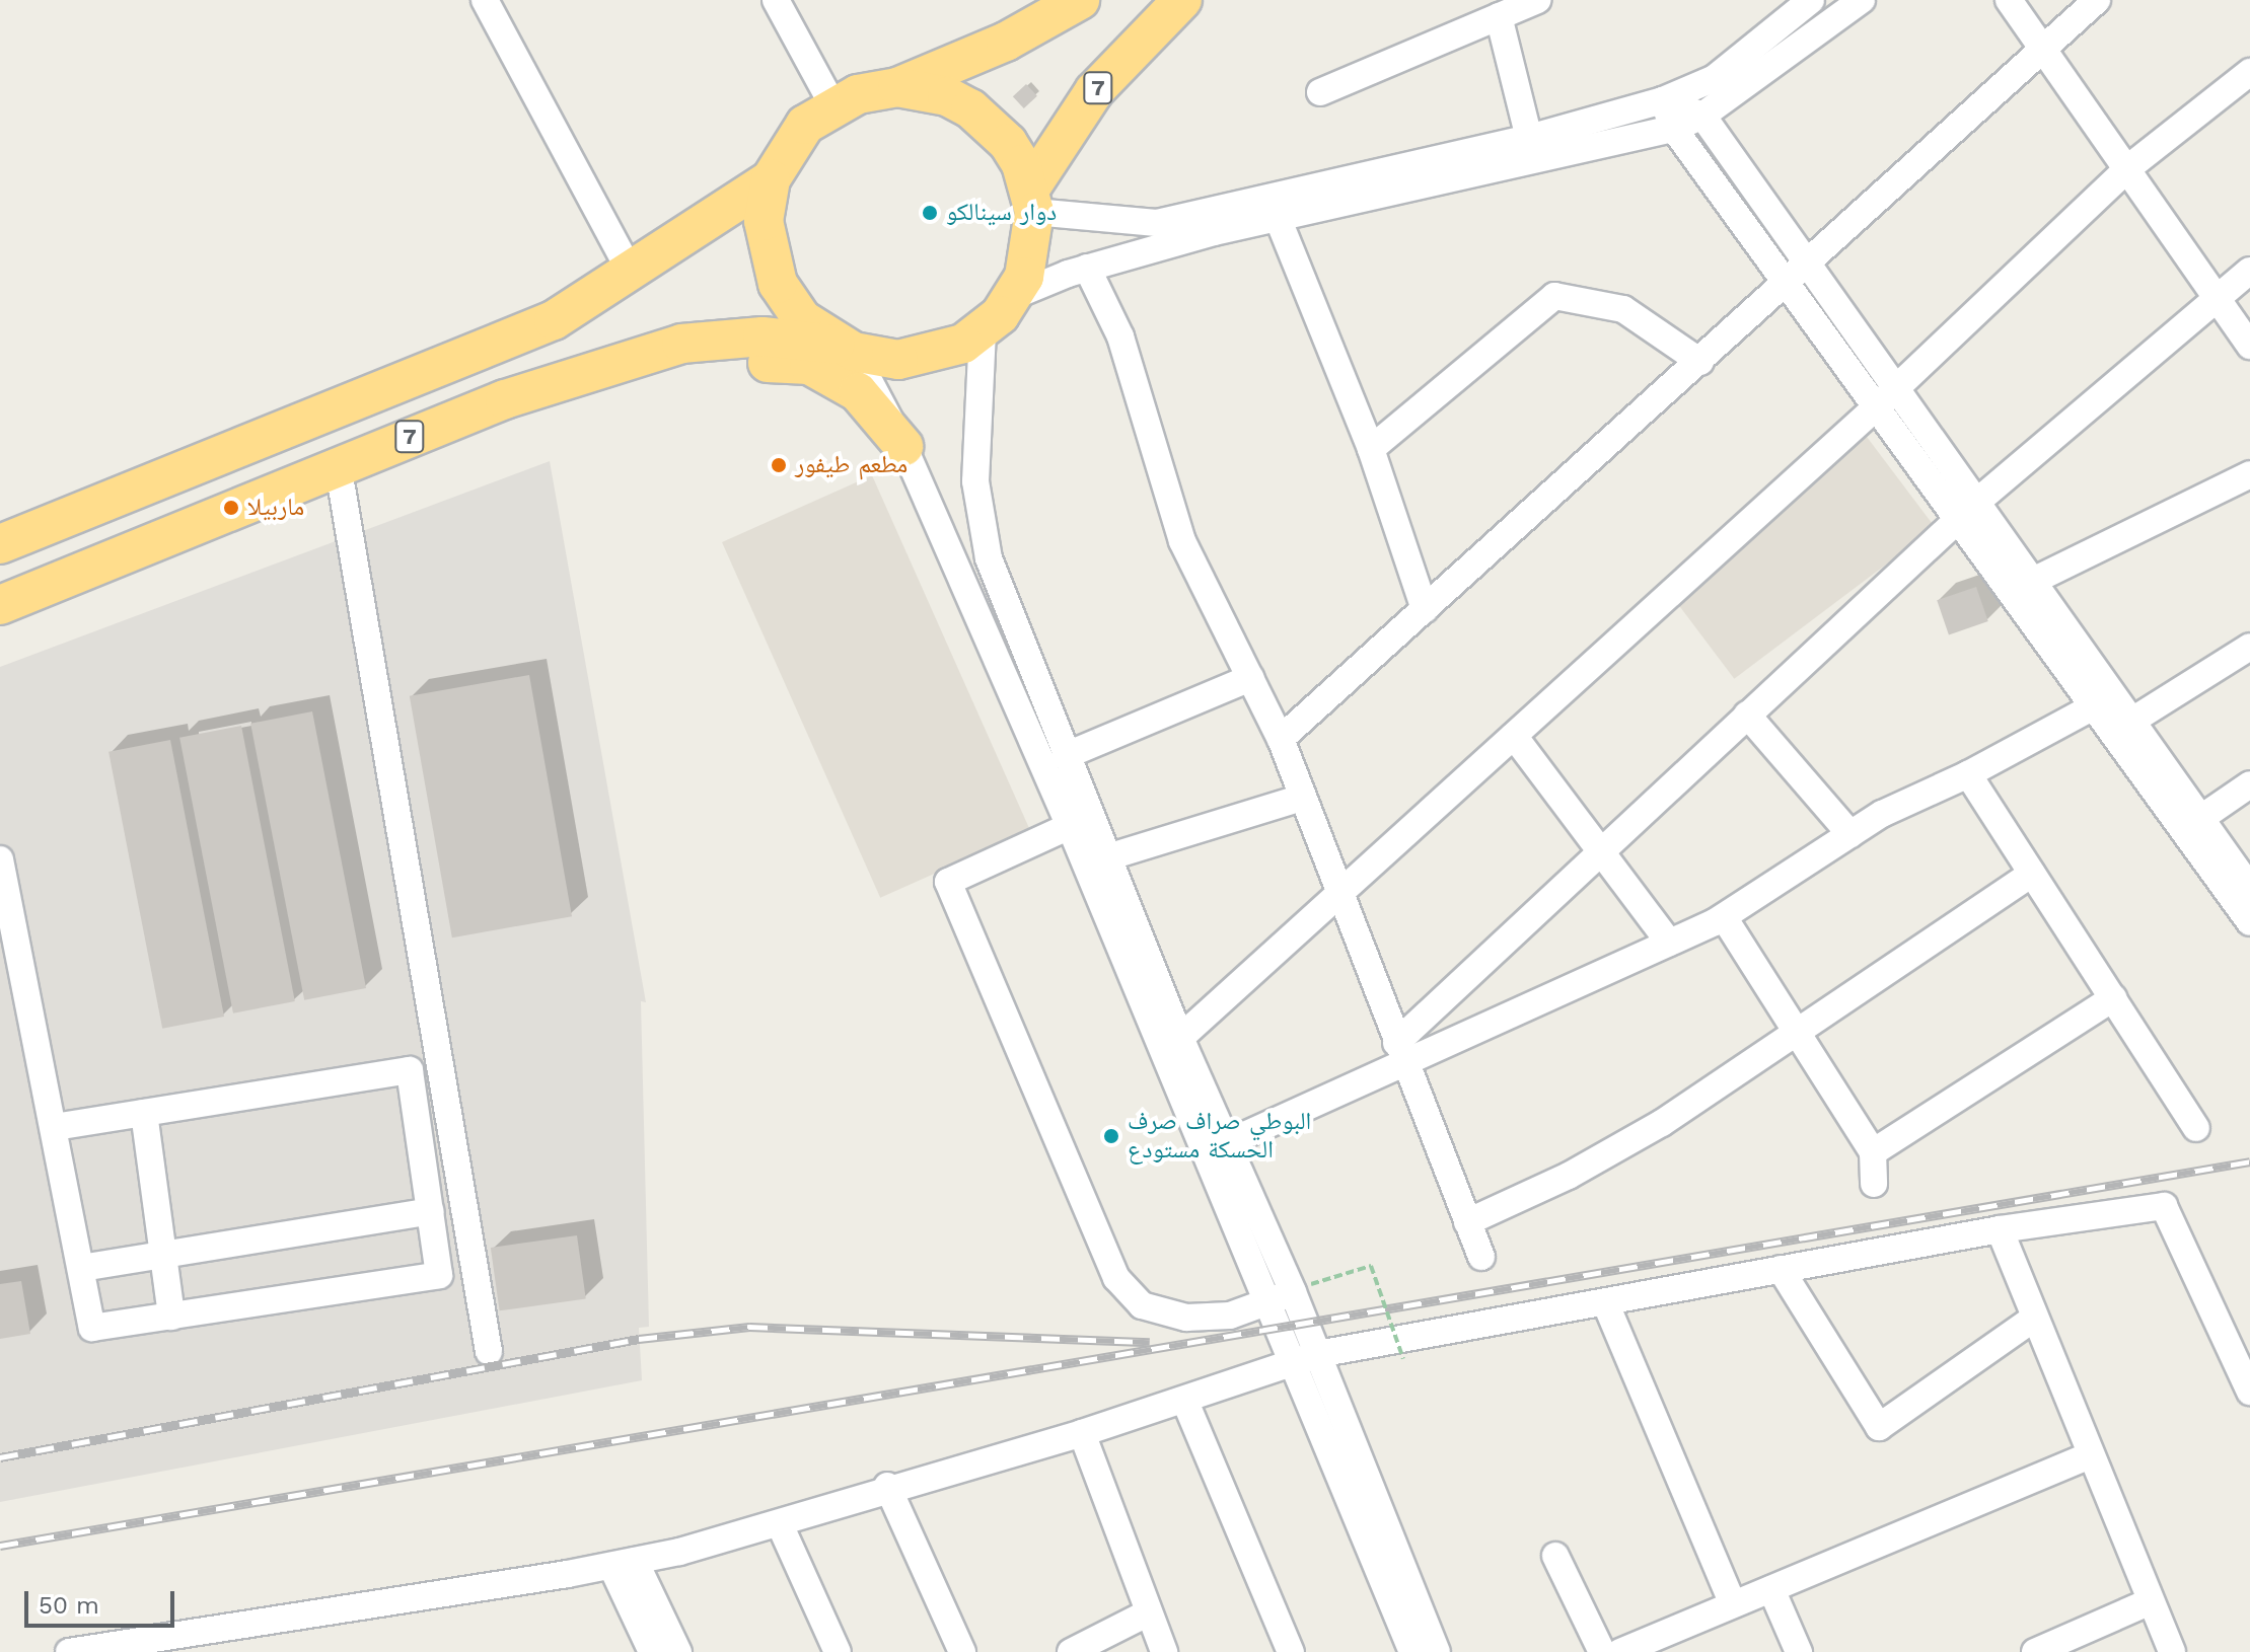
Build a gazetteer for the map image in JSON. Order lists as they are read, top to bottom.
{
  "streets": {
    "highway": ["7"]
  },
  "places": [
    "دوار سينالكو",
    "مطعم طيفور",
    "ماربيلا",
    "البوطي صراف صرف الحسكة مستودع"
  ],
  "scale_bar": "50 m"
}
